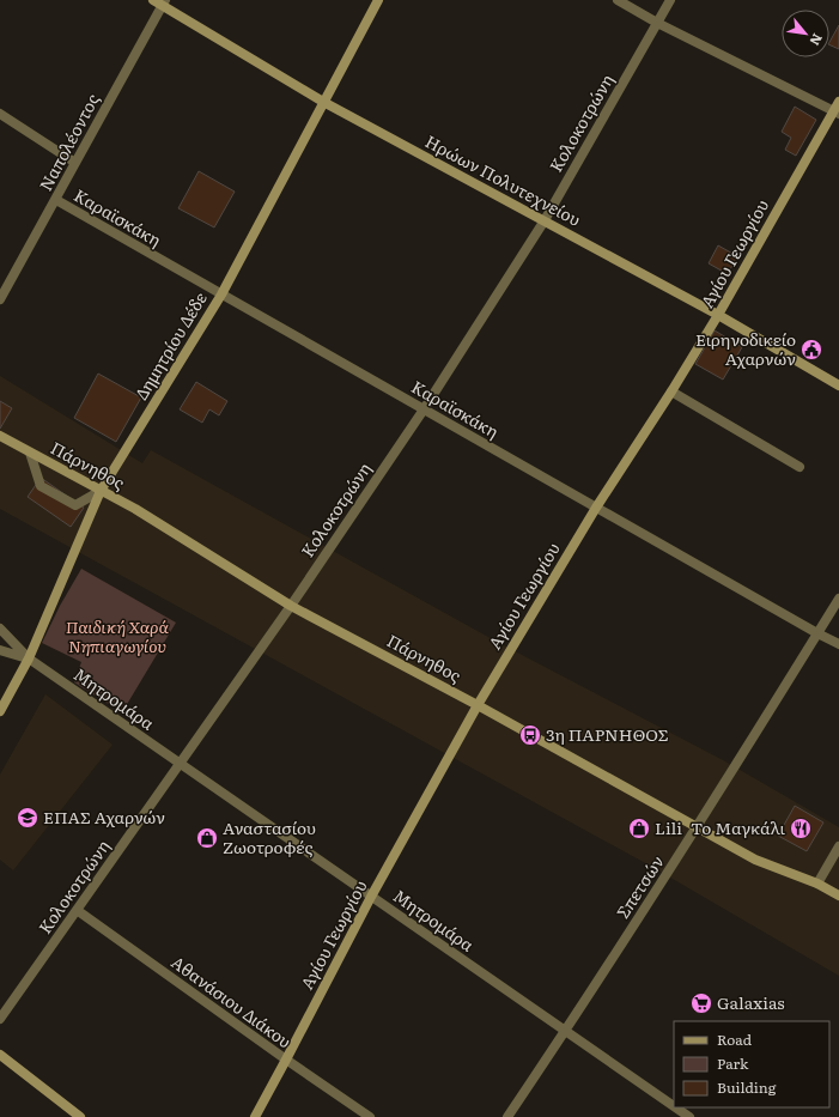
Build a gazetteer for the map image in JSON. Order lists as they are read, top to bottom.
{
  "streets": {
    "street": [
      "Κολοκοτρώνη",
      "Ναπολέοντος",
      "Ηρώων Πολυτεχνείου",
      "Καραϊσκάκη",
      "Αγίου Γεωργίου",
      "Δημητρίου Δέδε",
      "Πάρνηθος",
      "Μητρομάρα",
      "Σπετσών",
      "Αθανάσιου Διάκου"
    ]
  },
  "crossings": [
    ["Κολοκοτρώνη", "Ηρώων Πολυτεχνείου"],
    ["Κολοκοτρώνη", "Καραϊσκάκη"],
    ["Κολοκοτρώνη", "Πάρνηθος"],
    ["Κολοκοτρώνη", "Μητρομάρα"],
    ["Κολοκοτρώνη", "Αθανάσιου Διάκου"],
    ["Ναπολέοντος", "Ηρώων Πολυτεχνείου"],
    ["Ναπολέοντος", "Καραϊσκάκη"],
    ["Ηρώων Πολυτεχνείου", "Αγίου Γεωργίου"],
    ["Ηρώων Πολυτεχνείου", "Δημητρίου Δέδε"],
    ["Καραϊσκάκη", "Αγίου Γεωργίου"],
    ["Καραϊσκάκη", "Δημητρίου Δέδε"],
    ["Καραϊσκάκη", "Σπετσών"],
    ["Αγίου Γεωργίου", "Πάρνηθος"],
    ["Αγίου Γεωργίου", "Μητρομάρα"],
    ["Αγίου Γεωργίου", "Αθανάσιου Διάκου"],
    ["Δημητρίου Δέδε", "Πάρνηθος"],
    ["Δημητρίου Δέδε", "Μητρομάρα"],
    ["Πάρνηθος", "Σπετσών"],
    ["Μητρομάρα", "Σπετσών"]
  ],
  "parks": ["Παιδική Χαρά Νηπιαγωγίου"],
  "places": {
    "public building": ["Ειρηνοδικείο Αχαρνών"],
    "bus stop": ["3η ΠΑΡΝΗΘΟΣ"],
    "school or university": ["ΕΠΑΣ Αχαρνών"],
    "shop": ["Lili", "Αναστασίου Ζωοτροφές"],
    "restaurant": ["Το Μαγκάλι"],
    "supermarket": ["Galaxias"]
  },
  "legend": ["Road", "Park", "Building"],
  "north": "bottom right"
}
